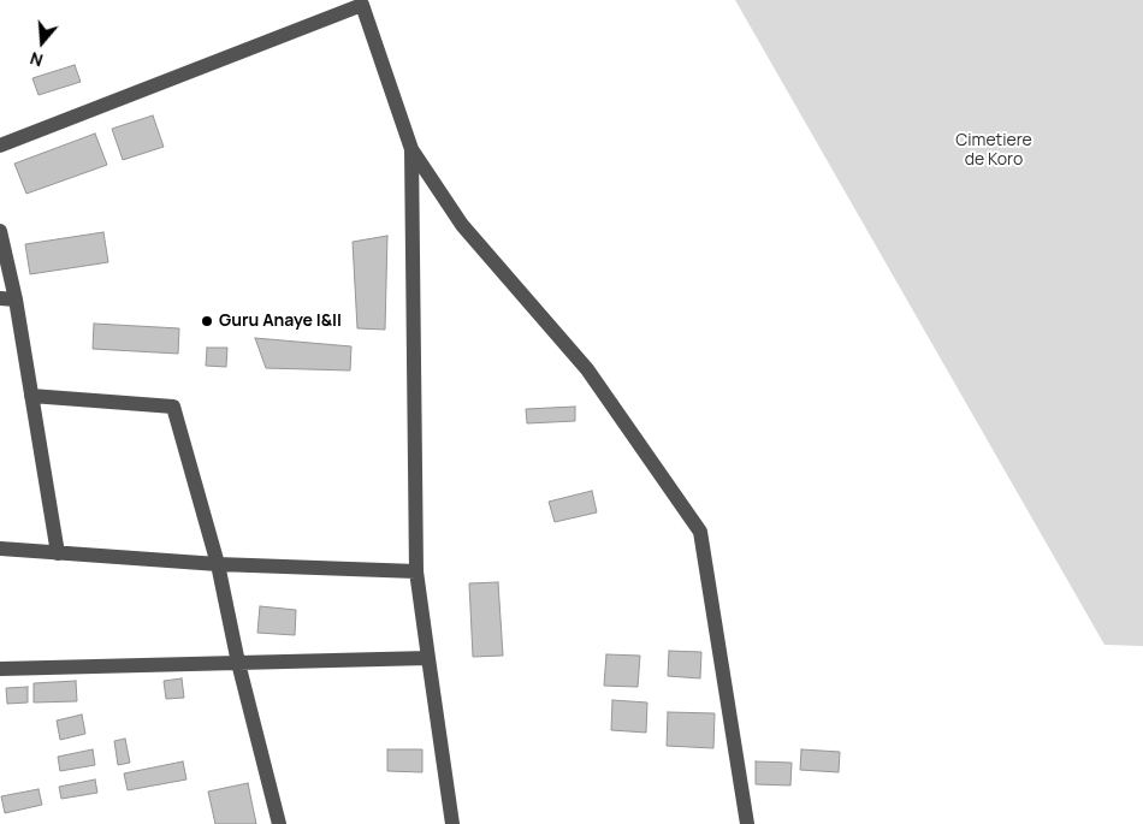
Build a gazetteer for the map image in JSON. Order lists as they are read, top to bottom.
{
  "parks": ["Cimetiere de Koro"],
  "places": ["Guru Anaye I&II"],
  "north": "bottom"
}
